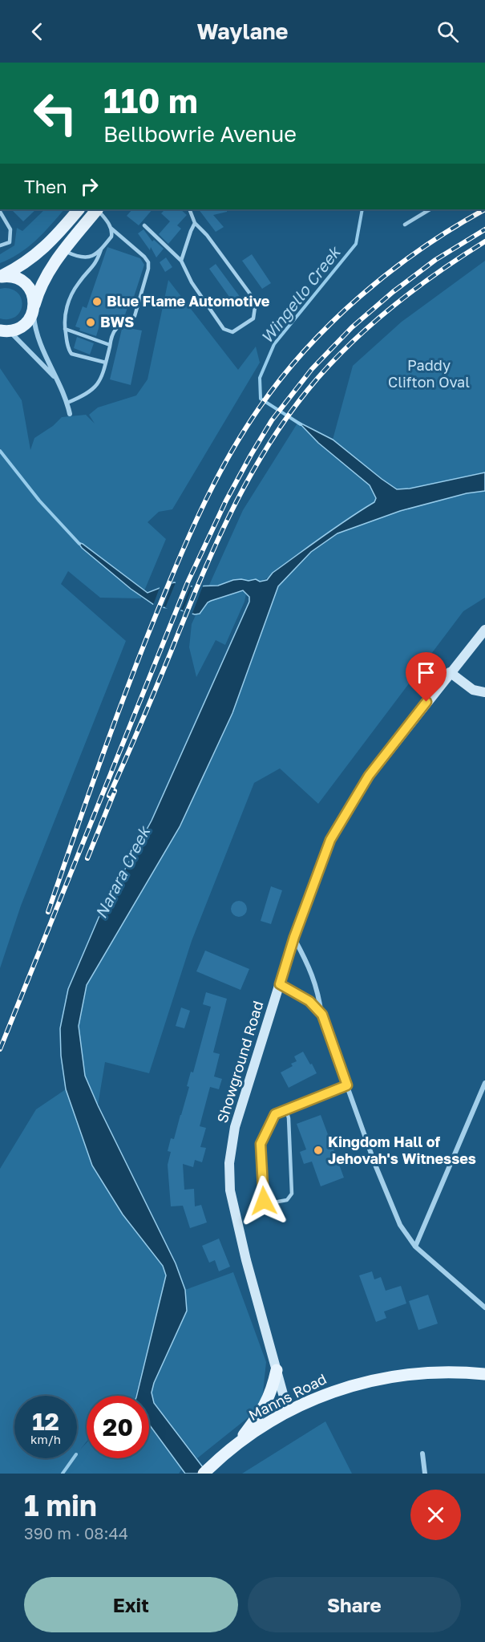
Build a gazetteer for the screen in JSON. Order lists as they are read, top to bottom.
{
  "streets": {
    "main road": ["Manns Road"],
    "street": ["Showground Road"]
  },
  "crossings": [
    ["Showground Road", "Manns Road"]
  ],
  "water": ["Wingello Creek", "Narara Creek"],
  "parks": ["Paddy Clifton Oval"],
  "places": ["Blue Flame Automotive", "BWS", "Kingdom Hall of Jehovah's Witnesses"],
  "page": {
    "header": "Waylane",
    "turn": ["110 m", "Bellbowrie Avenue"],
    "then": "Then",
    "speed": "12 km/h",
    "limit": "20",
    "heading": ["1 min", "390 m · 08:44"],
    "buttons": ["Exit", "Share"]
  }
}
